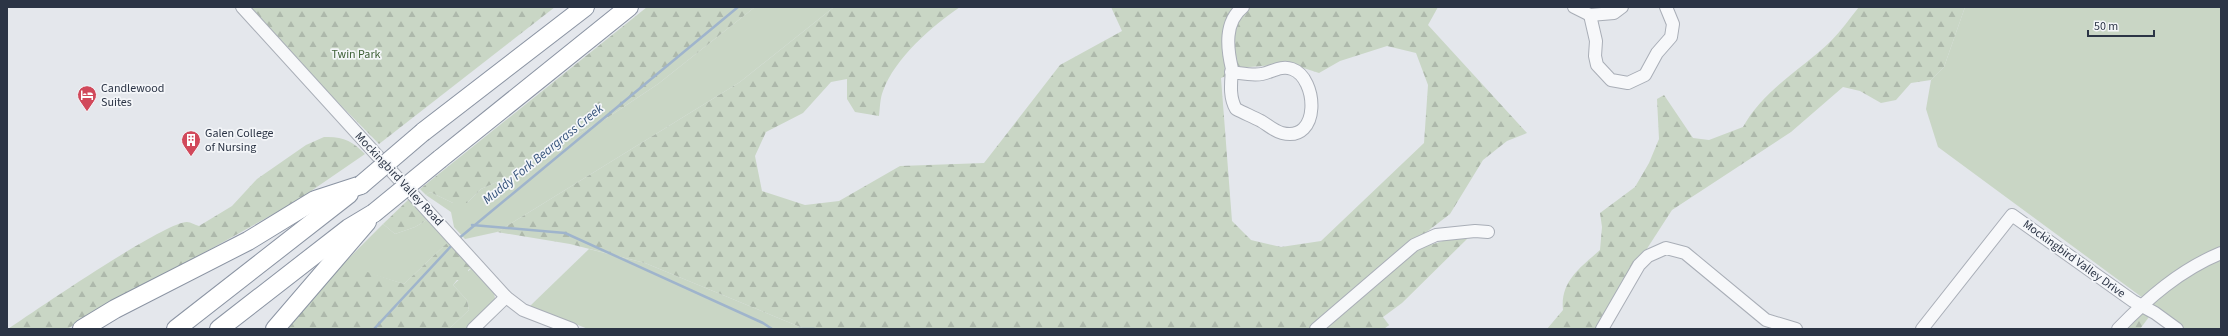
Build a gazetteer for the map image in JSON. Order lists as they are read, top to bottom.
{
  "streets": {
    "street": ["Mockingbird Valley Road", "Mockingbird Valley Drive"]
  },
  "water": ["Muddy Fork Beargrass Creek"],
  "parks": ["Twin Park"],
  "places": {
    "hotel": ["Candlewood Suites"],
    "building": ["Galen College of Nursing"]
  },
  "scale_bar": "50 m"
}
